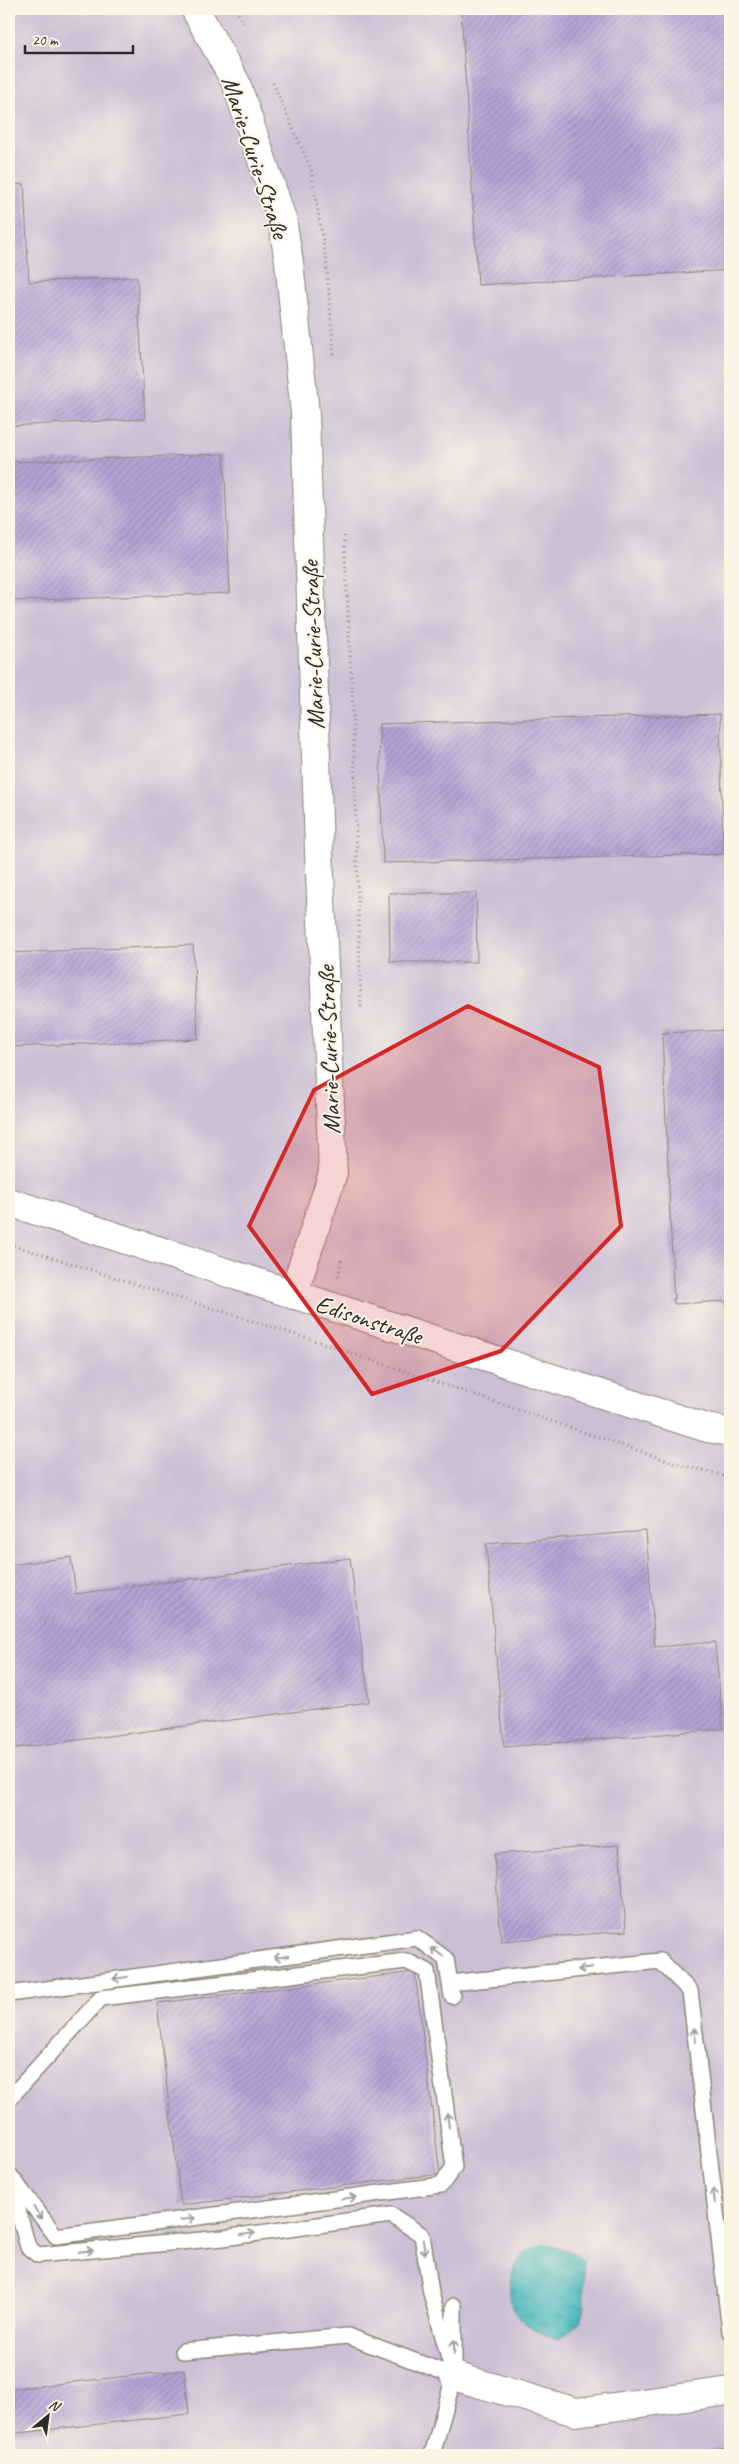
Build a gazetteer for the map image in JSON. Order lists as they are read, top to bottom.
{
  "streets": {
    "street": ["Marie-Curie-Straße", "Edisonstraße"]
  },
  "crossings": [
    ["Marie-Curie-Straße", "Edisonstraße"]
  ],
  "scale_bar": "20 m",
  "north": "top right"
}
